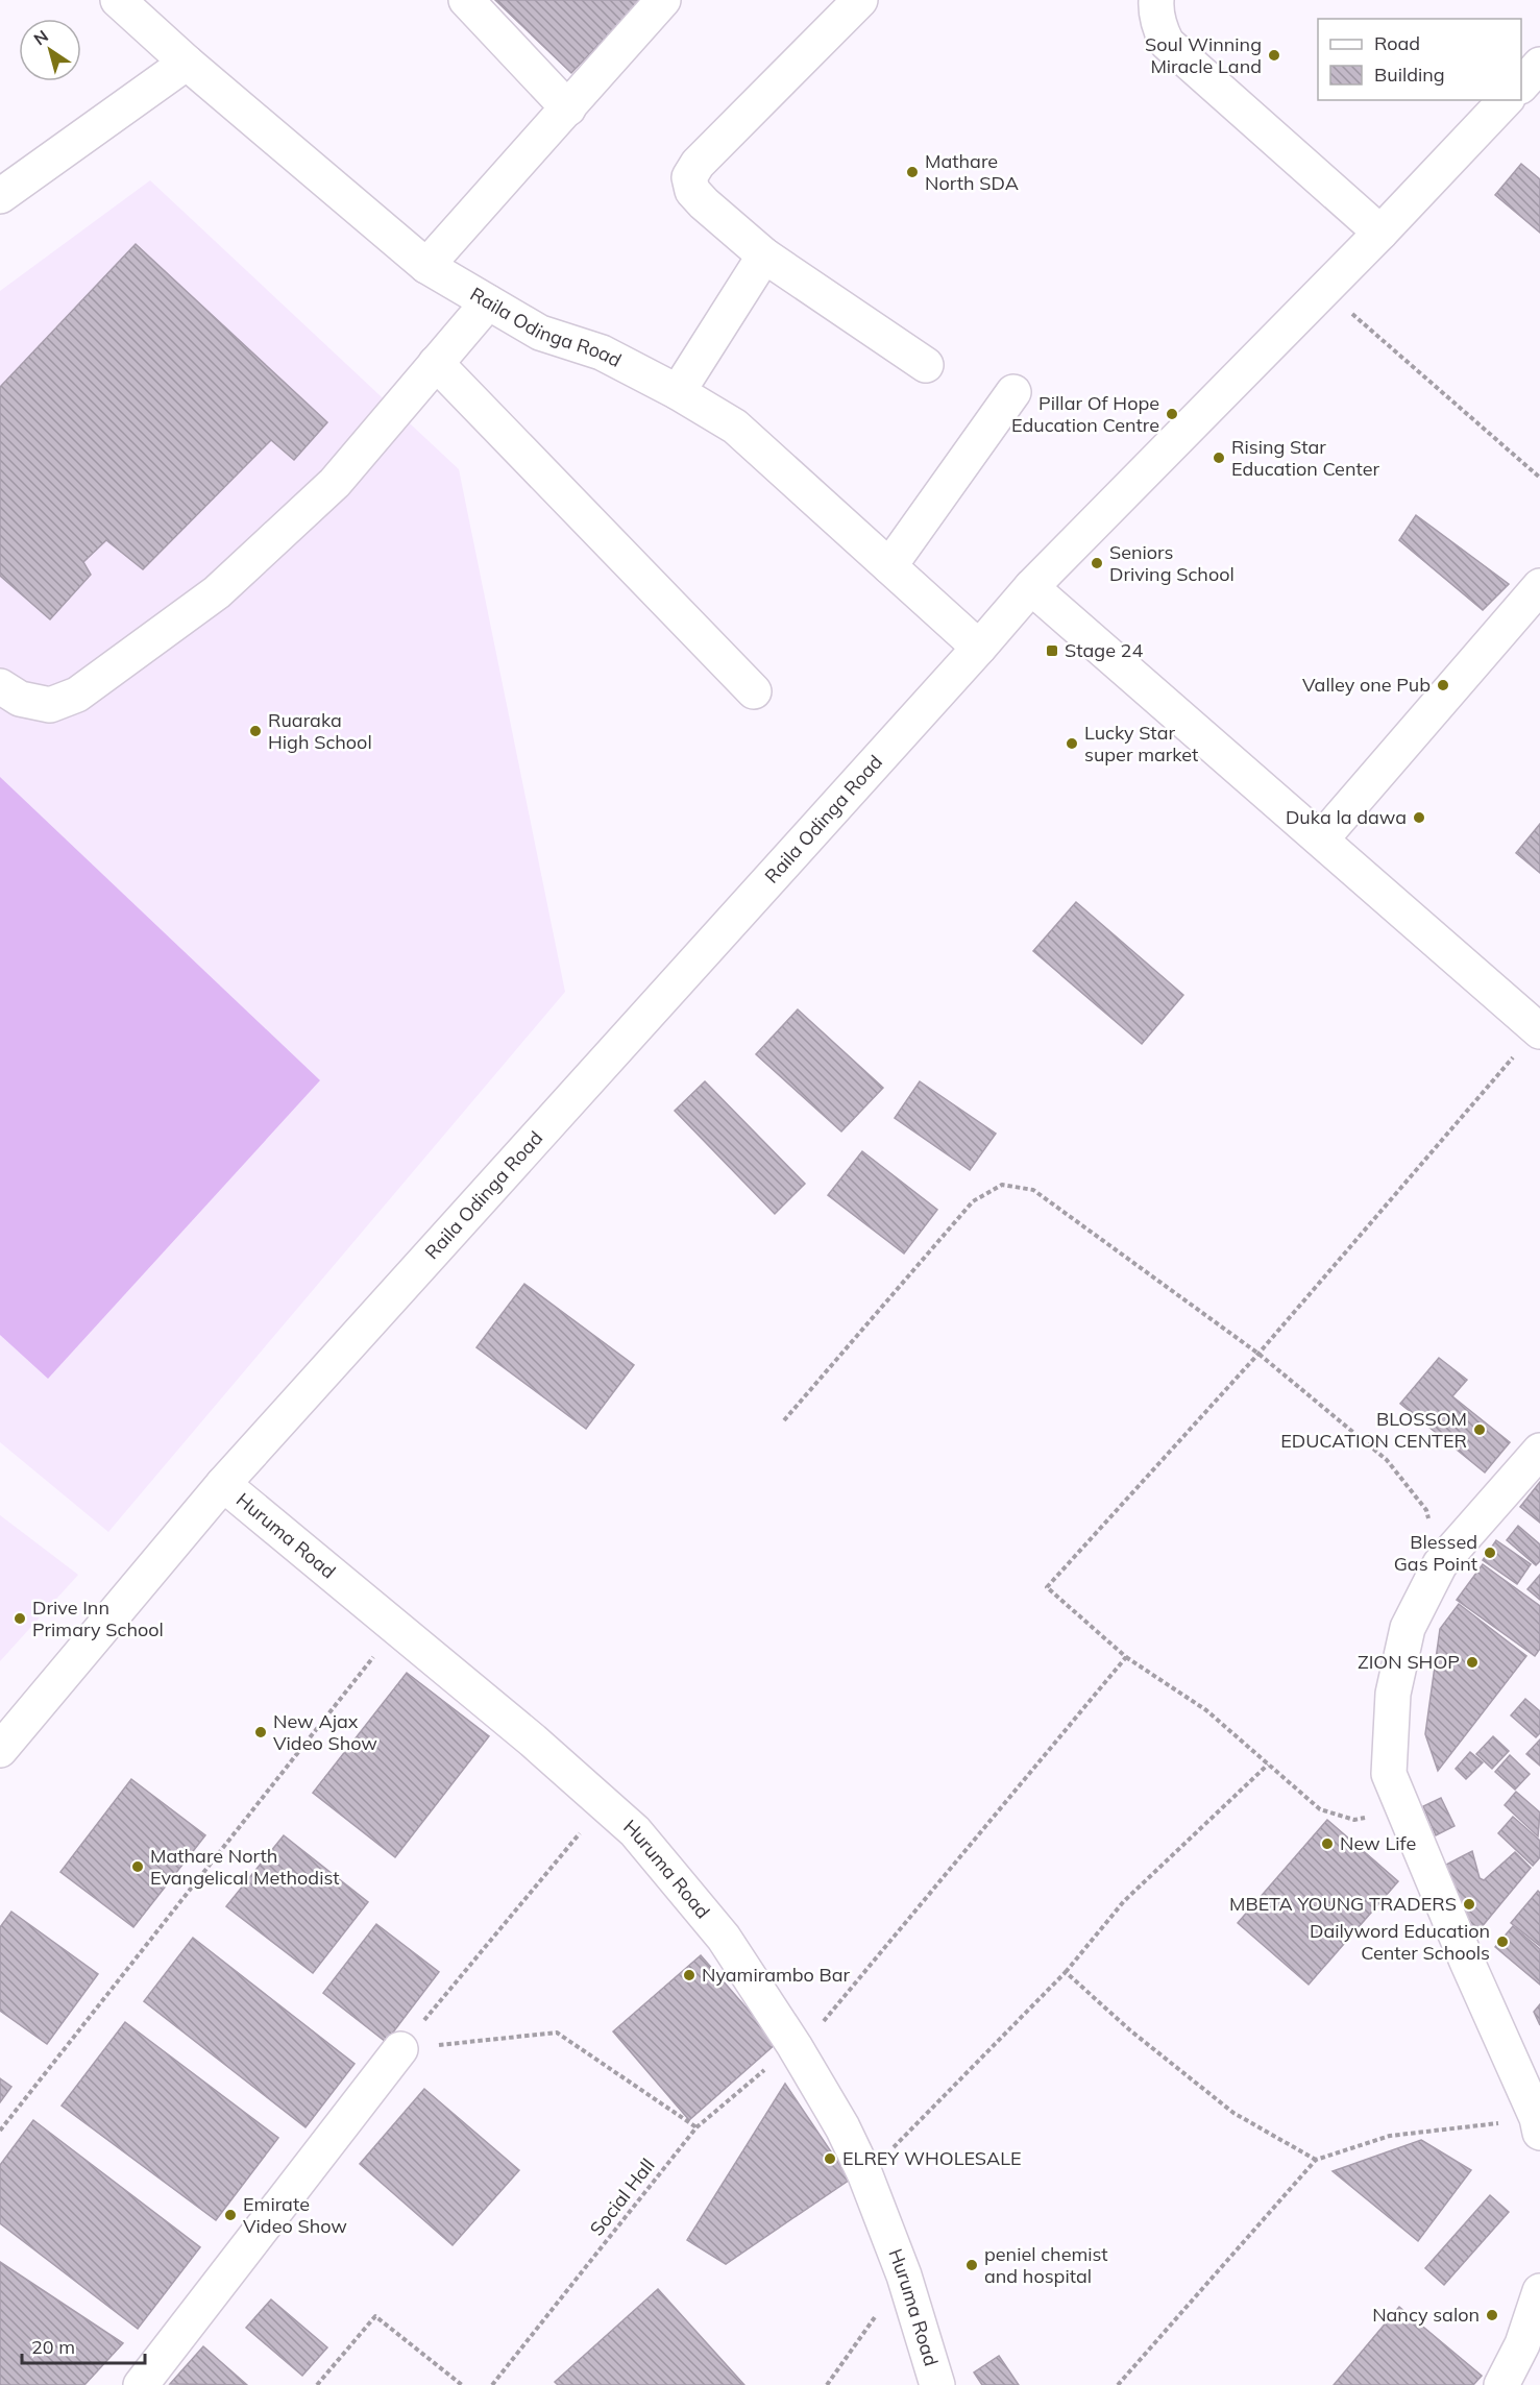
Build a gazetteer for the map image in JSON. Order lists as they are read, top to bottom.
{
  "streets": {
    "street": ["Raila Odinga Road", "Huruma Road"],
    "path": ["Social Hall"]
  },
  "crossings": [
    ["Raila Odinga Road", "Huruma Road"],
    ["Huruma Road", "Social Hall"]
  ],
  "places": {
    "other": [
      "Soul Winning Miracle Land",
      "Mathare North SDA",
      "Pillar Of Hope Education Centre",
      "Rising Star Education Center",
      "Seniors Driving School",
      "Valley one Pub",
      "Ruaraka High School",
      "Lucky Star super market",
      "Duka la dawa",
      "BLOSSOM EDUCATION CENTER",
      "Blessed Gas Point",
      "Drive Inn Primary School",
      "ZION SHOP",
      "New Ajax Video Show",
      "New Life",
      "Mathare North Evangelical Methodist",
      "MBETA YOUNG TRADERS",
      "Dailyword Education Center Schools",
      "Nyamirambo Bar",
      "ELREY WHOLESALE",
      "Emirate Video Show",
      "peniel chemist and hospital",
      "Nancy salon"
    ],
    "transit": ["Stage 24"]
  },
  "legend": ["Road", "Building"],
  "scale_bar": "20 m",
  "north": "top left"
}
